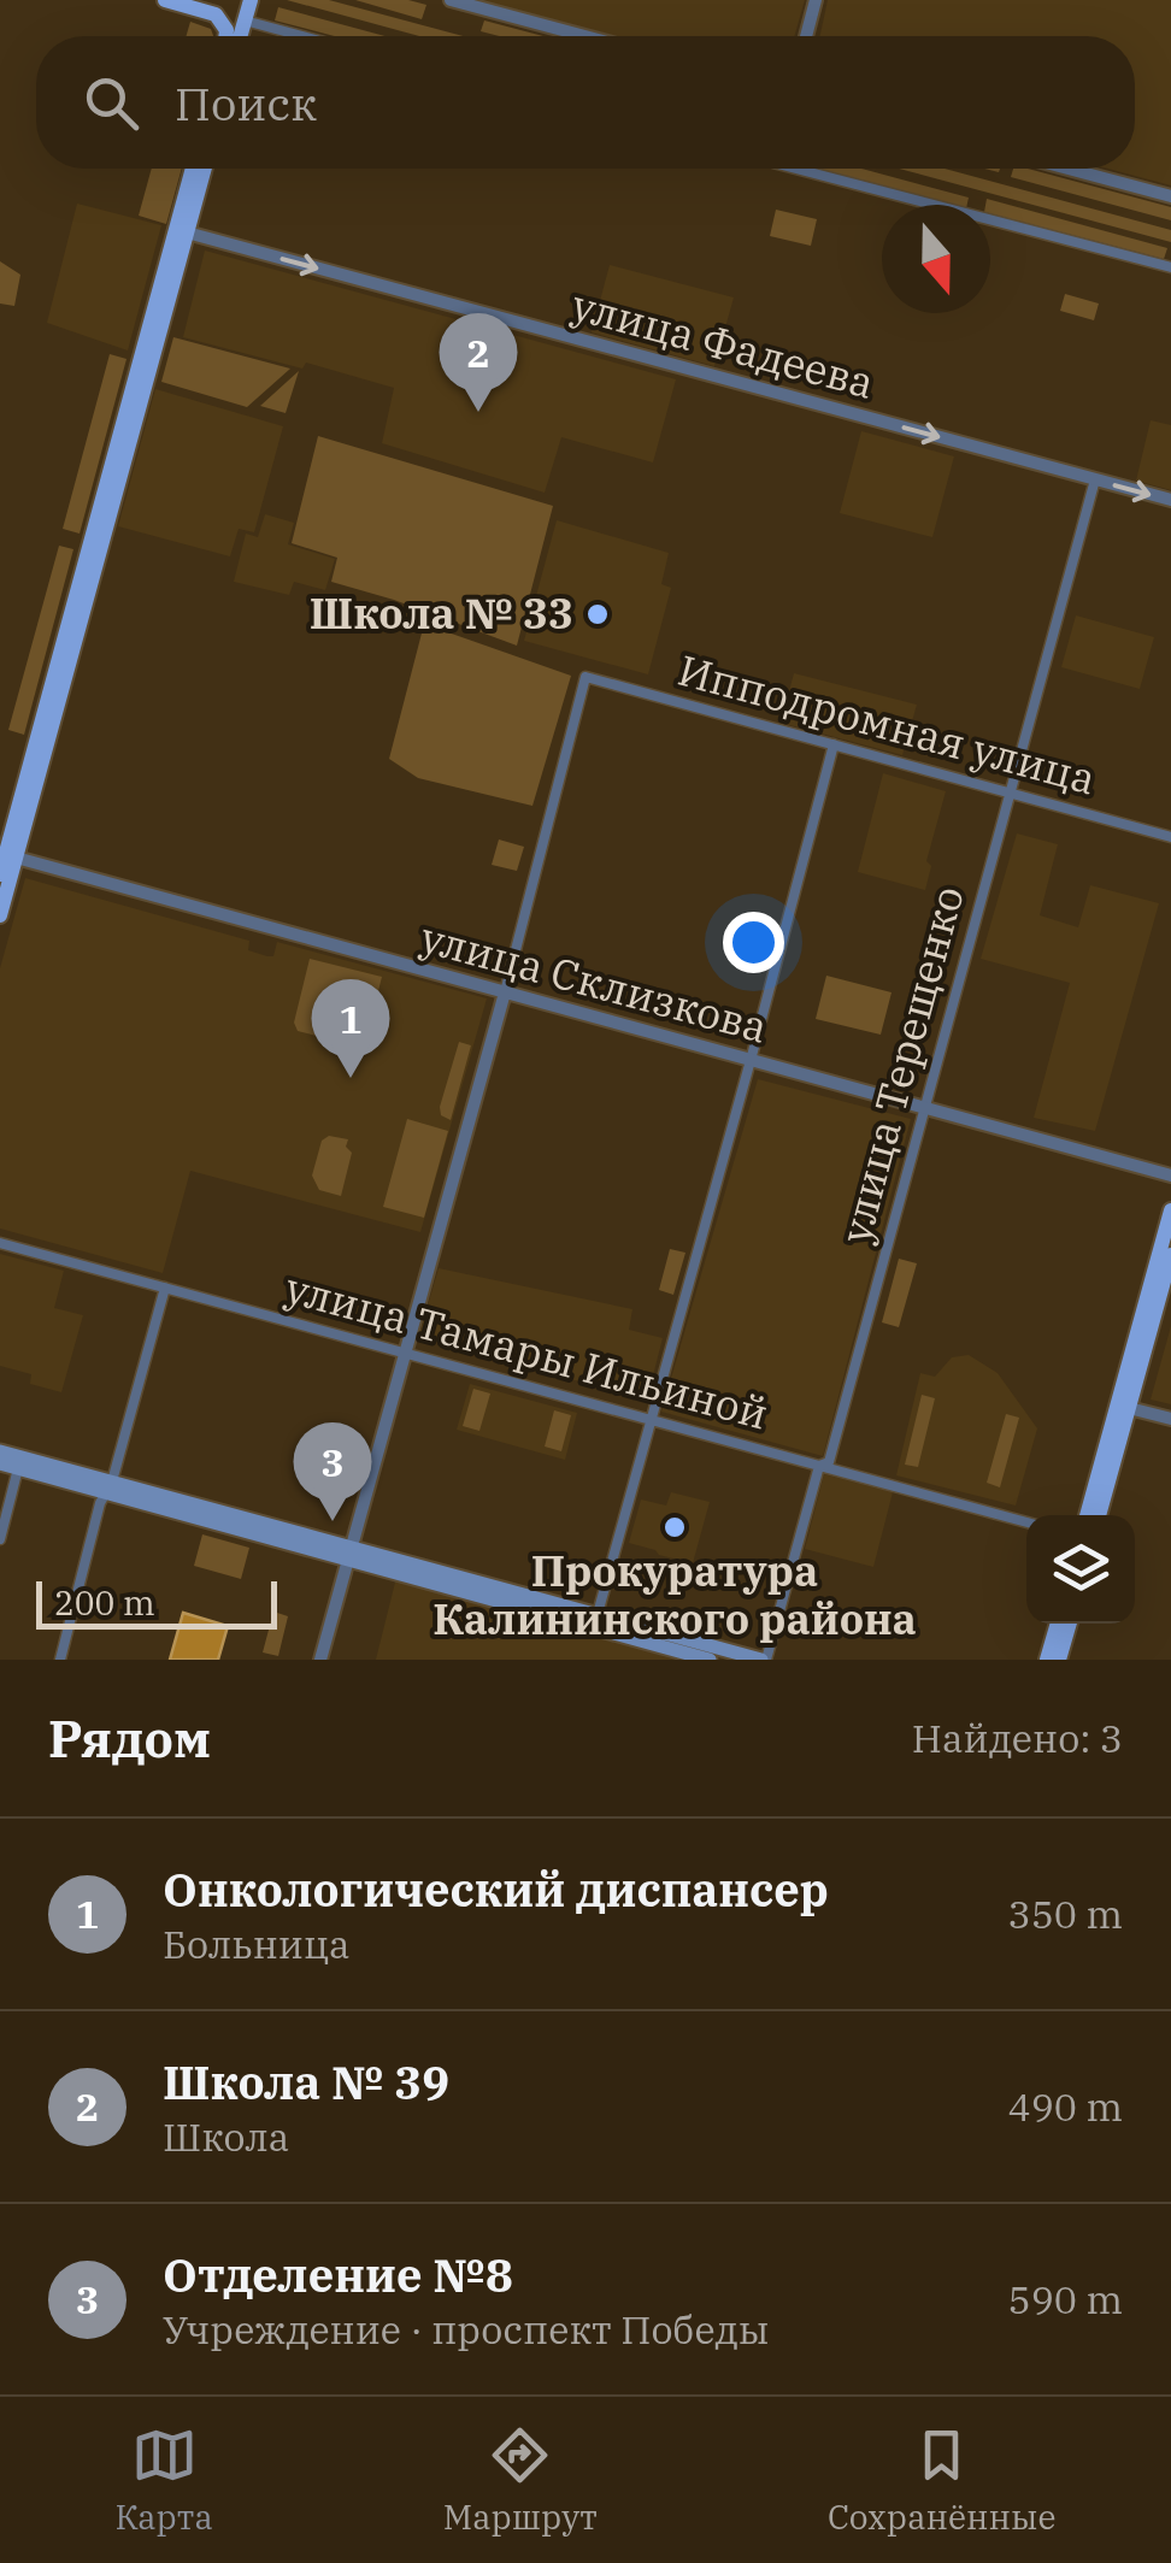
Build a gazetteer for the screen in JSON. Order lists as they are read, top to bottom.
{
  "streets": {
    "street": [
      "улица Фадеева",
      "Ипподромная улица",
      "улица Склизкова",
      "улица Терещенко",
      "улица Тамары Ильиной"
    ]
  },
  "crossings": [
    ["улица Фадеева", "улица Терещенко"],
    ["Ипподромная улица", "улица Склизкова"],
    ["Ипподромная улица", "улица Терещенко"],
    ["улица Склизкова", "улица Терещенко"],
    ["улица Терещенко", "улица Тамары Ильиной"]
  ],
  "one_way": ["улица Фадеева"],
  "places": ["Школа № 33", "Прокуратура Калининского района"],
  "scale_bar": "200 m",
  "north": "bottom",
  "page": {
    "search": "Поиск",
    "pins": ["2", "1", "3"],
    "scale": "200 m",
    "heading": ["Рядом", "Найдено: 3"],
    "list": [
      {
        "mark": "1",
        "name": "Онкологический диспансер",
        "note": "Больница",
        "value": "350 m"
      },
      {
        "mark": "2",
        "name": "Школа № 39",
        "note": "Школа",
        "value": "490 m"
      },
      {
        "mark": "3",
        "name": "Отделение №8",
        "note": "Учреждение · проспект Победы",
        "value": "590 m"
      }
    ],
    "nav": ["Карта", "Маршрут", "Сохранённые"]
  }
}
